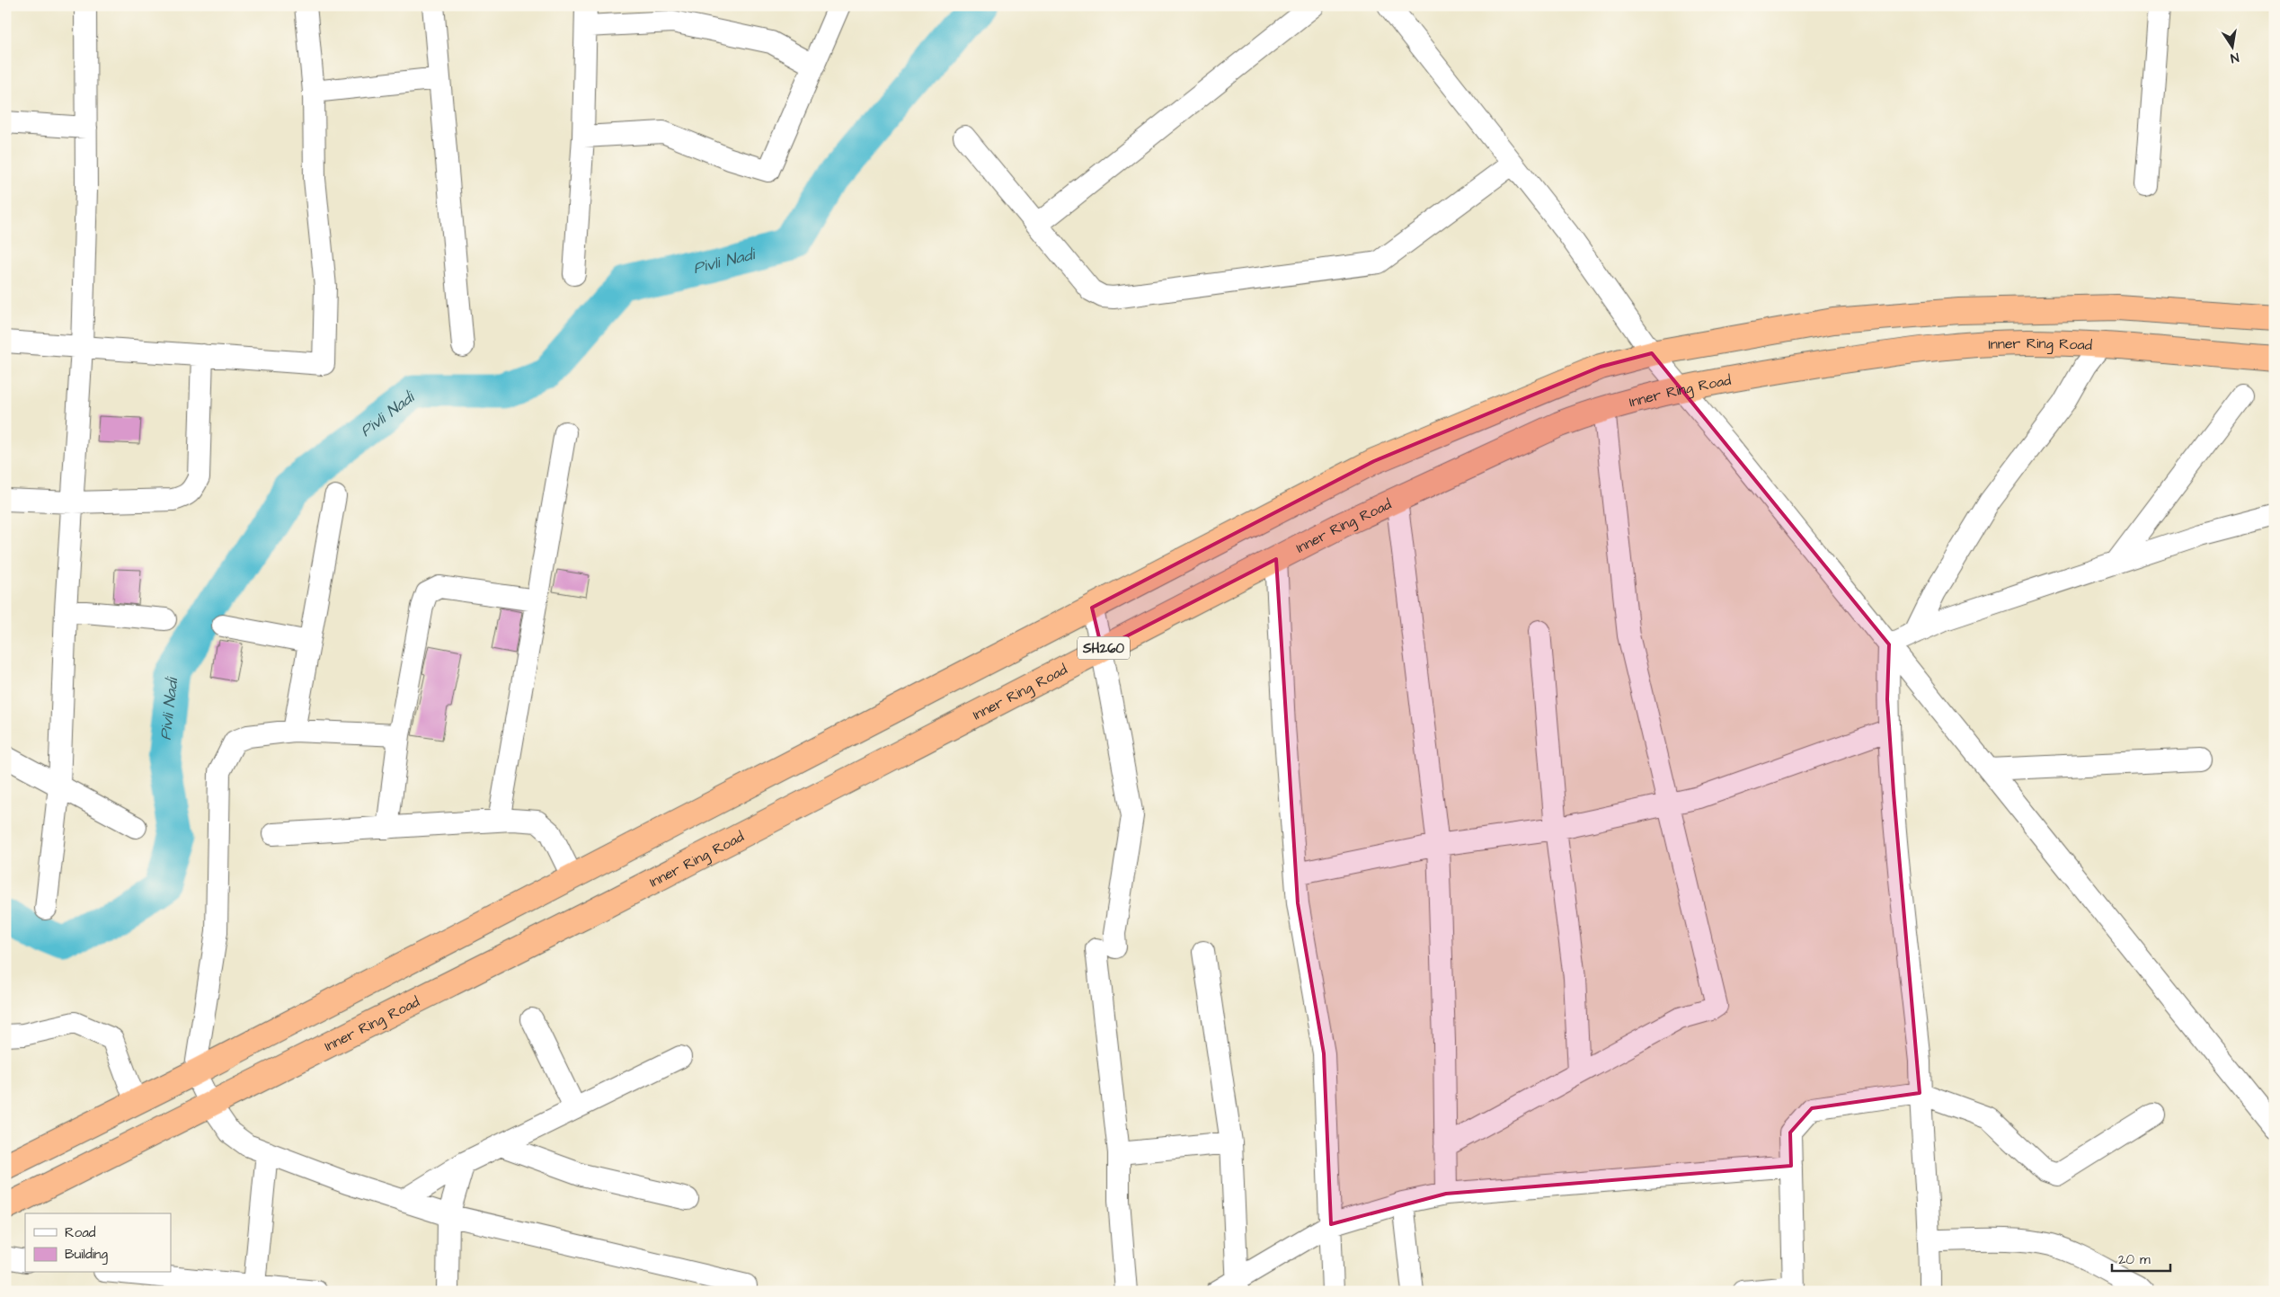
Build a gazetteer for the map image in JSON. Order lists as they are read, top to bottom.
{
  "streets": {
    "highway": ["Inner Ring Road", "SH260"]
  },
  "water": ["Pivli Nadi"],
  "legend": ["Road", "Building"],
  "scale_bar": "20 m",
  "north": "bottom"
}
